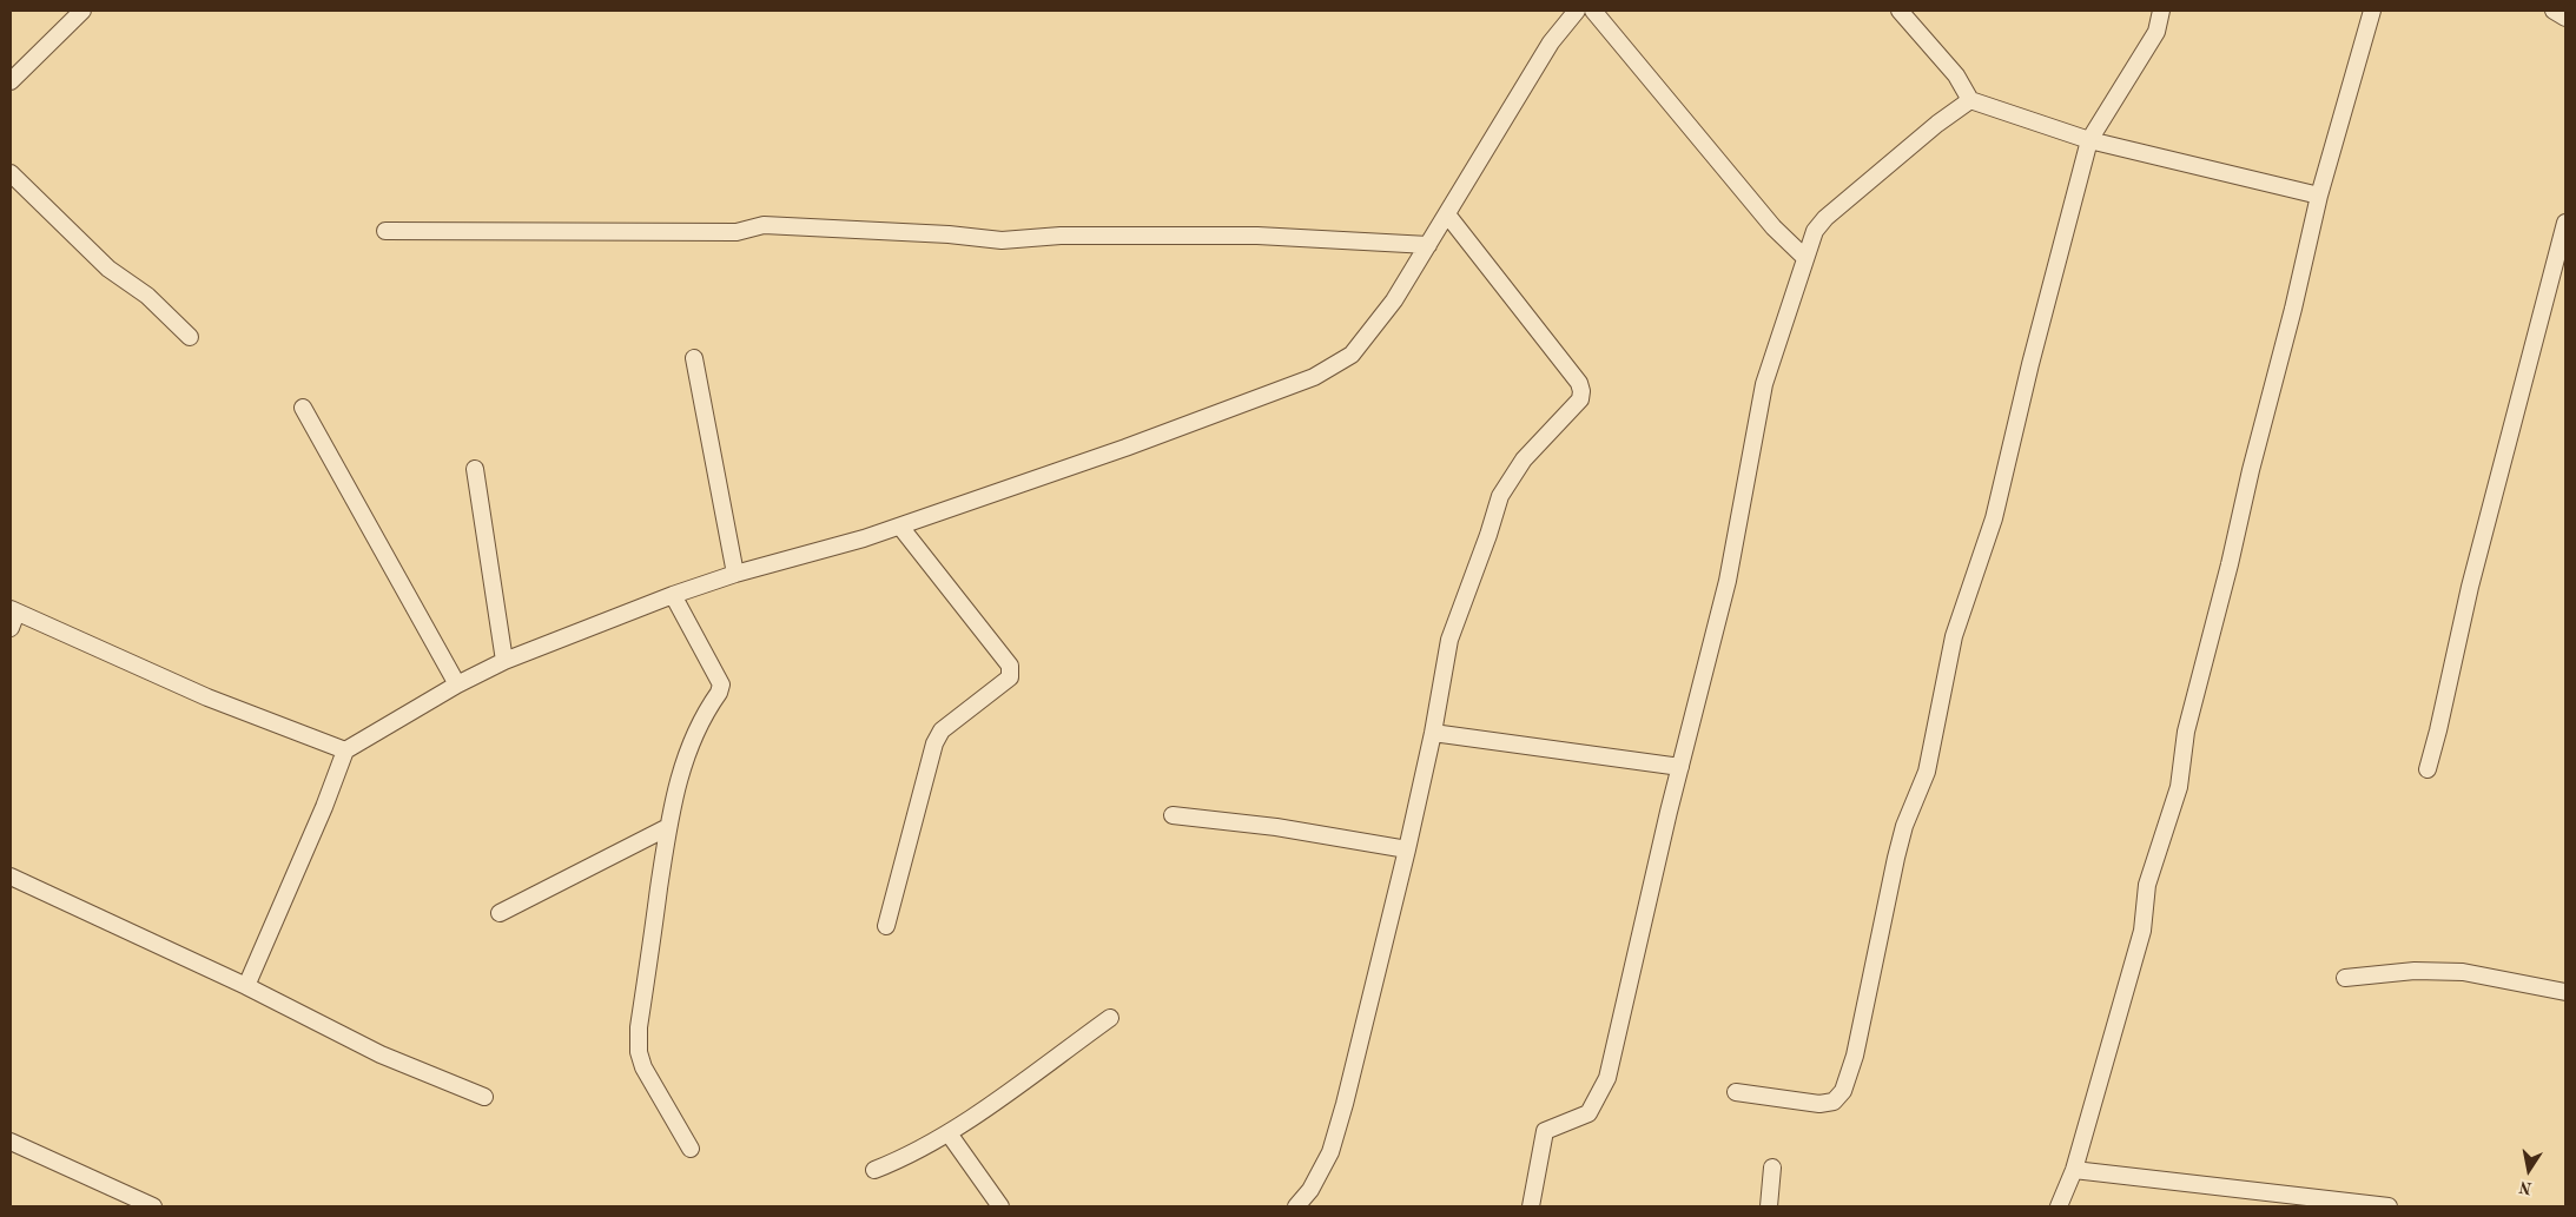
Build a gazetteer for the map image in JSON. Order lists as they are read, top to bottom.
{
  "north": "bottom"
}
